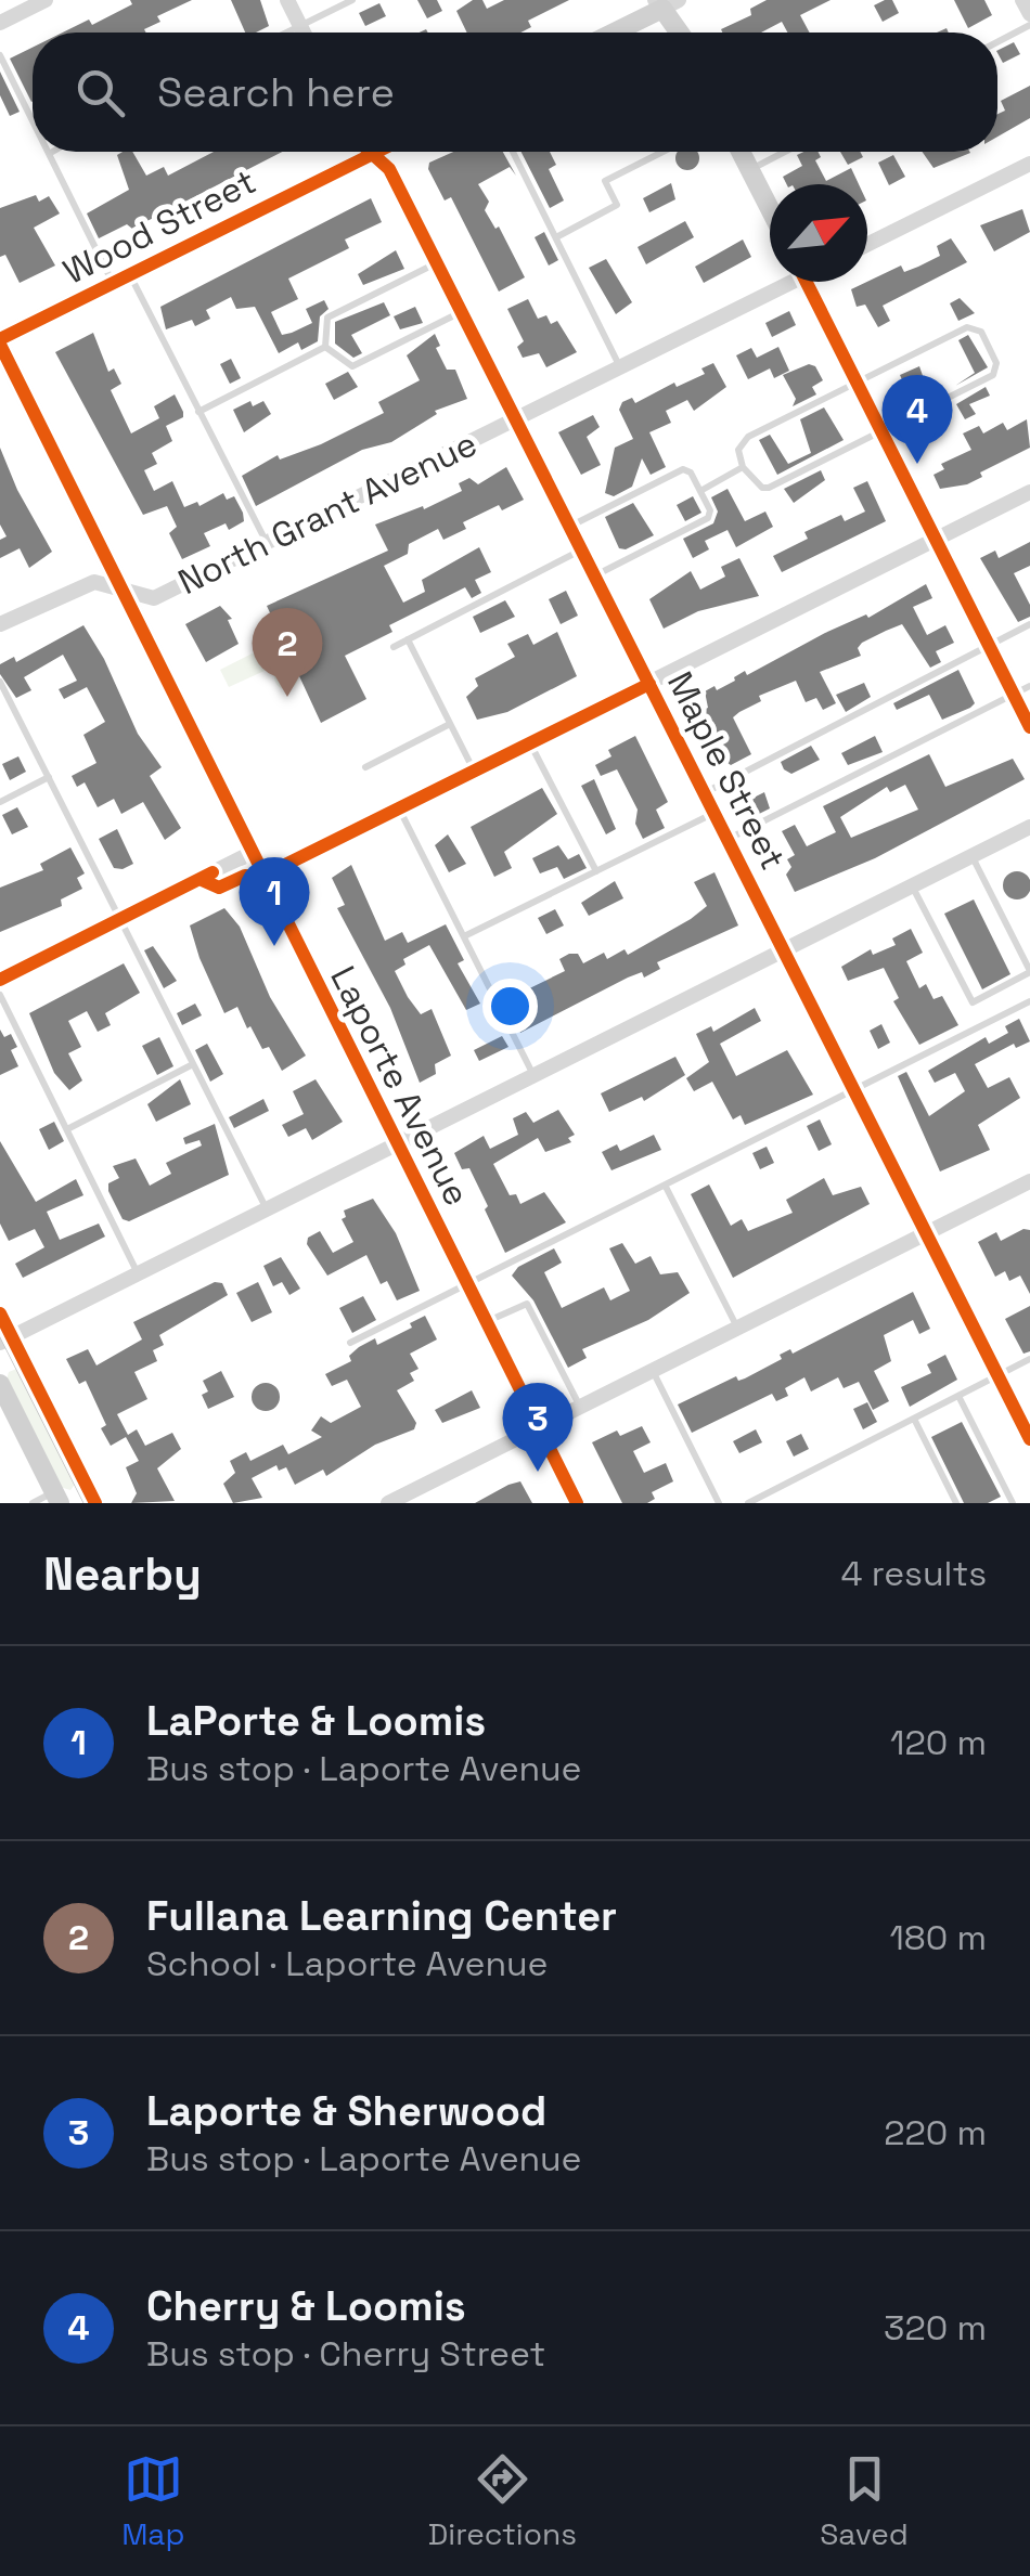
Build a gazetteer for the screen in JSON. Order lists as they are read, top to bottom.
{
  "streets": {
    "street": [
      "Wood Street",
      "North Grant Avenue",
      "Maple Street",
      "Laporte Avenue"
    ]
  },
  "crossings": [
    ["Wood Street", "Maple Street"],
    ["Wood Street", "Laporte Avenue"],
    ["North Grant Avenue", "Maple Street"],
    ["North Grant Avenue", "Laporte Avenue"]
  ],
  "north": "top right",
  "page": {
    "search": "Search here",
    "pins": [
      "4",
      "2",
      "1",
      "3"
    ],
    "heading": ["Nearby", "4 results"],
    "list": [
      {
        "mark": "1",
        "name": "LaPorte & Loomis",
        "note": "Bus stop · Laporte Avenue",
        "value": "120 m"
      },
      {
        "mark": "2",
        "name": "Fullana Learning Center",
        "note": "School · Laporte Avenue",
        "value": "180 m"
      },
      {
        "mark": "3",
        "name": "Laporte & Sherwood",
        "note": "Bus stop · Laporte Avenue",
        "value": "220 m"
      },
      {
        "mark": "4",
        "name": "Cherry & Loomis",
        "note": "Bus stop · Cherry Street",
        "value": "320 m"
      }
    ],
    "nav": ["Map", "Directions", "Saved"]
  }
}
